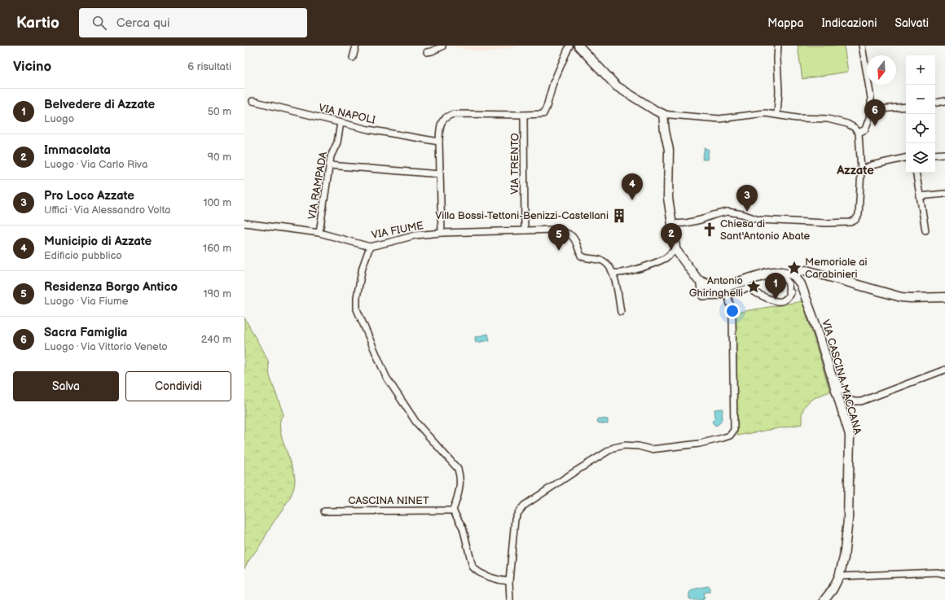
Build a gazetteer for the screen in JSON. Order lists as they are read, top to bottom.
{
  "streets": {
    "street": [
      "VIA NAPOLI",
      "VIA TRENTO",
      "VIA RAMPADA",
      "VIA FIUME",
      "VIA CASCINA MACCANA",
      "CASCINA NINET"
    ]
  },
  "crossings": [
    ["VIA NAPOLI", "VIA RAMPADA"],
    ["VIA TRENTO", "VIA FIUME"],
    ["VIA RAMPADA", "VIA FIUME"]
  ],
  "districts": ["Azzate"],
  "places": {
    "building": ["Villa Bossi-Tettoni-Benizzi-Castellani"],
    "church": ["Chiesa di Sant'Antonio Abate"],
    "place": ["Memoriale ai Carabinieri", "Antonio Ghiringhelli"]
  },
  "north": "bottom",
  "page": {
    "header": "Kartio",
    "search": "Cerca qui",
    "nav": ["Mappa", "Indicazioni", "Salvati"],
    "heading": ["Vicino", "6 risultati"],
    "map_buttons": ["+", "−"],
    "list": [
      {
        "mark": "1",
        "name": "Belvedere di Azzate",
        "note": "Luogo",
        "value": "50 m"
      },
      {
        "mark": "2",
        "name": "Immacolata",
        "note": "Luogo · Via Carlo Riva",
        "value": "90 m"
      },
      {
        "mark": "3",
        "name": "Pro Loco Azzate",
        "note": "Uffici · Via Alessandro Volta",
        "value": "100 m"
      },
      {
        "mark": "4",
        "name": "Municipio di Azzate",
        "note": "Edificio pubblico",
        "value": "160 m"
      },
      {
        "mark": "5",
        "name": "Residenza Borgo Antico",
        "note": "Luogo · Via Fiume",
        "value": "190 m"
      },
      {
        "mark": "6",
        "name": "Sacra Famiglia",
        "note": "Luogo · Via Vittorio Veneto",
        "value": "240 m"
      }
    ],
    "pins": [
      "6",
      "4",
      "3",
      "2",
      "5",
      "1"
    ],
    "buttons": ["Salva", "Condividi"]
  }
}
